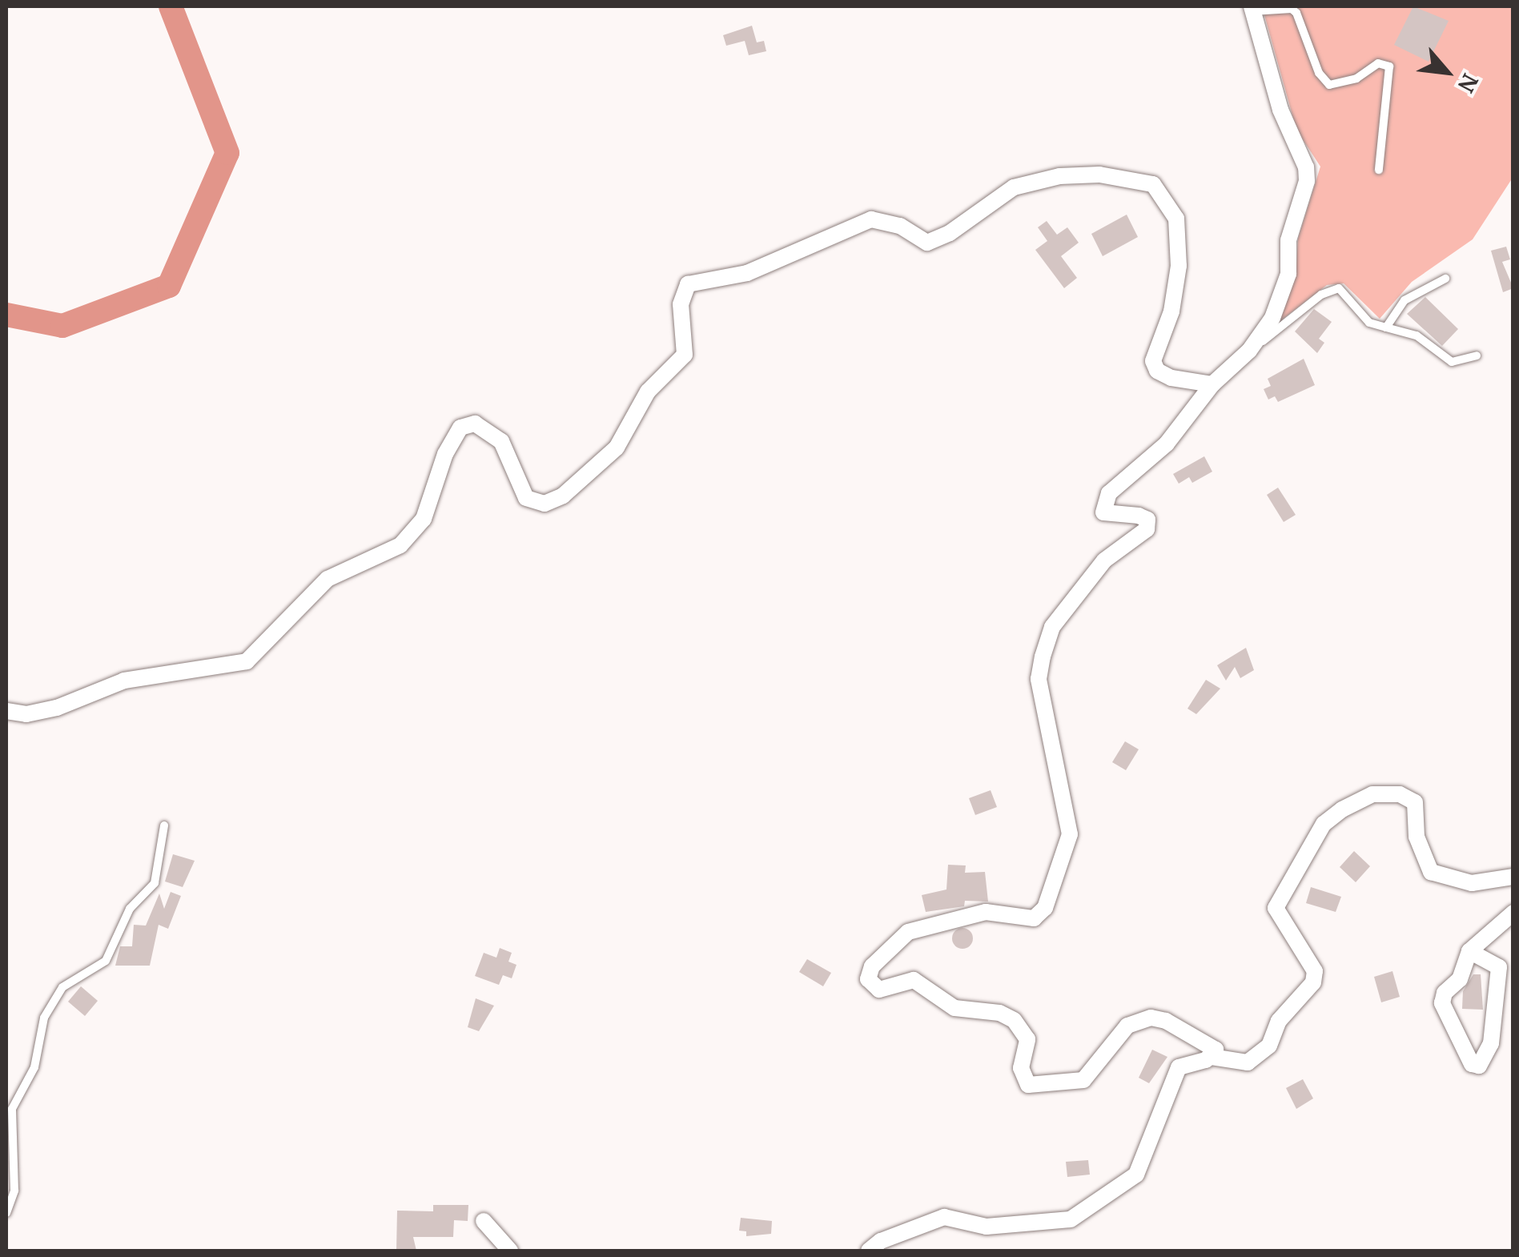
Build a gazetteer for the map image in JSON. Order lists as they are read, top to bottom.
{
  "north": "bottom right"
}
